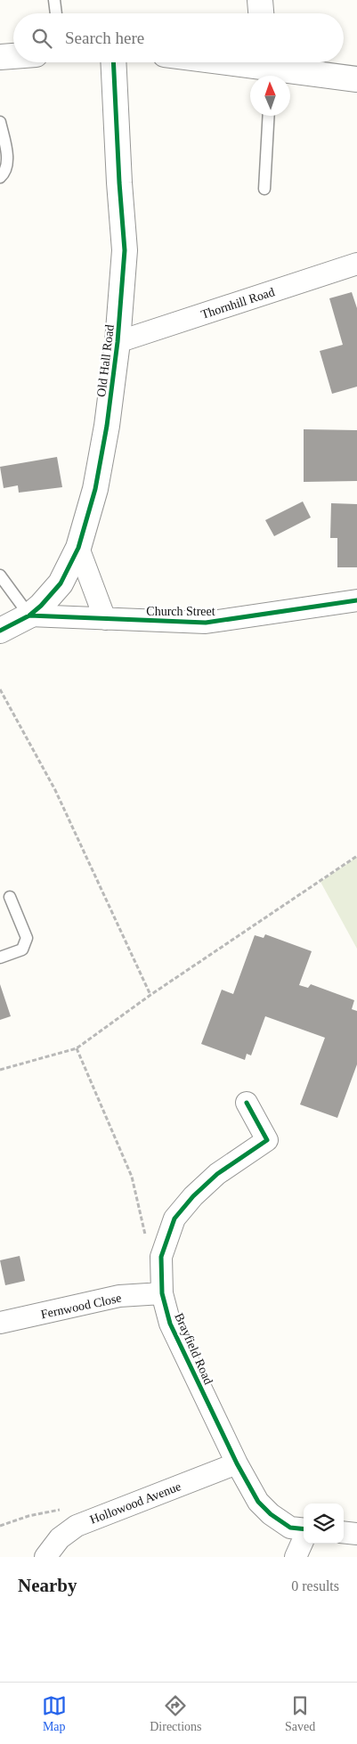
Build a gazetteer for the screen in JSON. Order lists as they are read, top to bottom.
{
  "streets": {
    "street": [
      "Thornhill Road",
      "Old Hall Road",
      "Church Street",
      "Fernwood Close",
      "Brayfield Road",
      "Hollowood Avenue"
    ]
  },
  "crossings": [
    ["Thornhill Road", "Old Hall Road"],
    ["Old Hall Road", "Church Street"],
    ["Fernwood Close", "Brayfield Road"],
    ["Brayfield Road", "Hollowood Avenue"]
  ],
  "north": "top",
  "page": {
    "search": "Search here",
    "heading": ["Nearby", "0 results"],
    "nav": ["Map", "Directions", "Saved"]
  }
}
